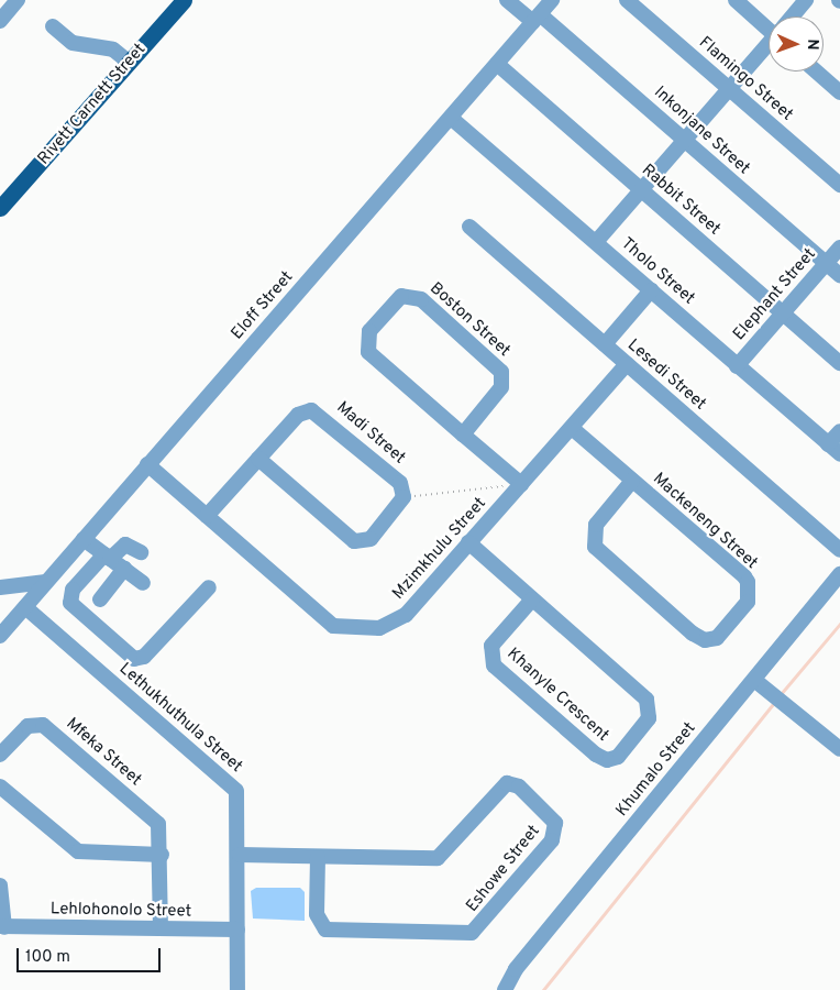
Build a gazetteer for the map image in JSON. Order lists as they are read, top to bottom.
{
  "streets": {
    "main road": ["Rivett Carnett Street"],
    "street": [
      "Flamingo Street",
      "Inkonjane Street",
      "Rabbit Street",
      "Tholo Street",
      "Elephant Street",
      "Eloff Street",
      "Boston Street",
      "Lesedi Street",
      "Madi Street",
      "Mackeneng Street",
      "Mzimkhulu Street",
      "Khanyle Crescent",
      "Lethukhuthula Street",
      "Mfeka Street",
      "Khumalo Street",
      "Eshowe Street",
      "Lehlohonolo Street"
    ]
  },
  "crossings": [
    ["Inkonjane Street", "Elephant Street"],
    ["Inkonjane Street", "Eloff Street"],
    ["Rabbit Street", "Elephant Street"],
    ["Rabbit Street", "Eloff Street"],
    ["Tholo Street", "Elephant Street"],
    ["Tholo Street", "Eloff Street"],
    ["Eloff Street", "Mzimkhulu Street"],
    ["Eloff Street", "Lethukhuthula Street"],
    ["Boston Street", "Mzimkhulu Street"],
    ["Lesedi Street", "Mzimkhulu Street"],
    ["Madi Street", "Mzimkhulu Street"],
    ["Mackeneng Street", "Mzimkhulu Street"],
    ["Mzimkhulu Street", "Khanyle Crescent"],
    ["Lethukhuthula Street", "Eshowe Street"],
    ["Lethukhuthula Street", "Lehlohonolo Street"],
    ["Mfeka Street", "Lehlohonolo Street"]
  ],
  "scale_bar": "100 m",
  "north": "right"
}
